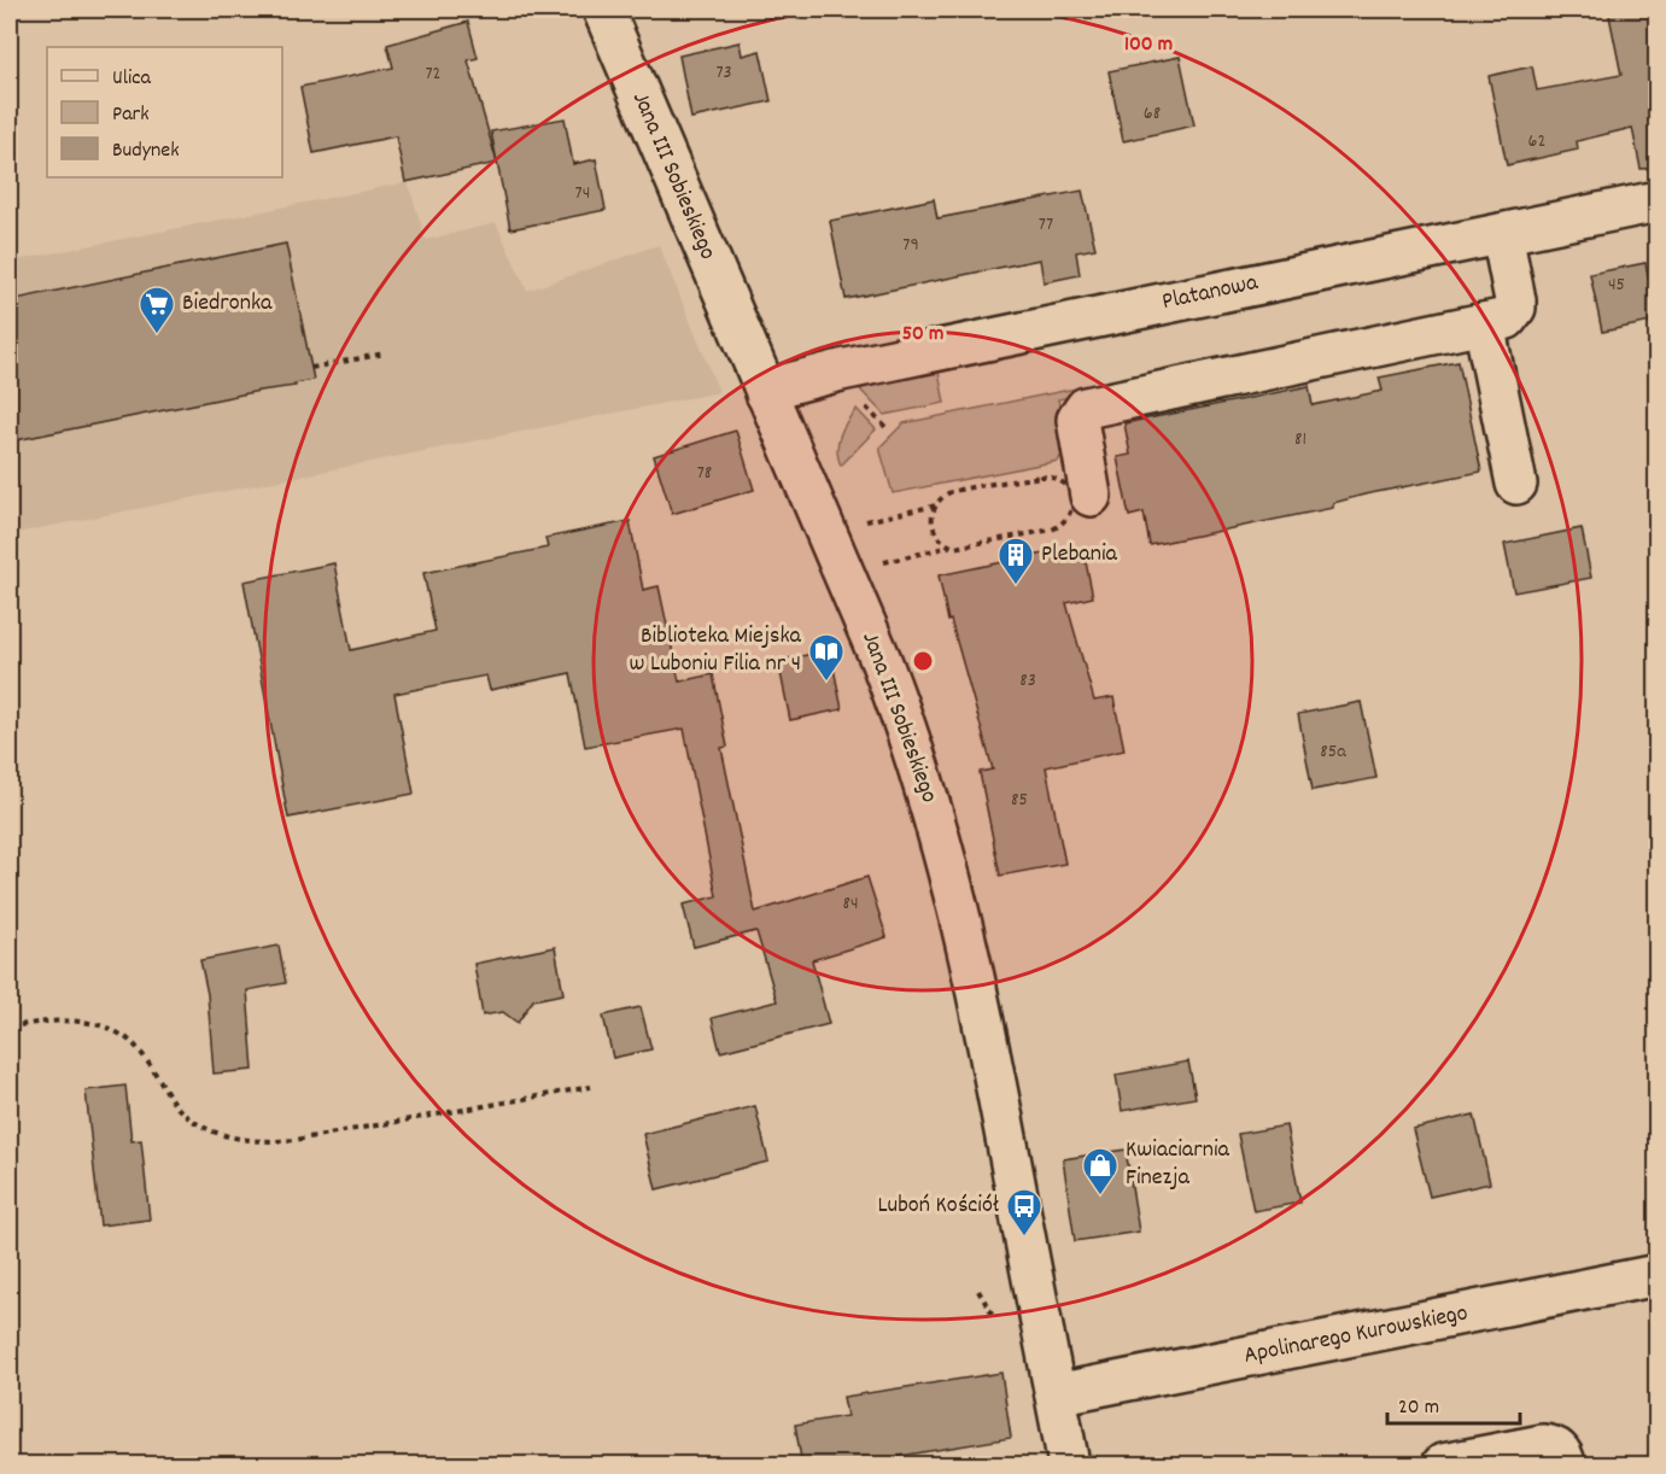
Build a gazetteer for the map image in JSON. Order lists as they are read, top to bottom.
{
  "streets": {
    "street": ["Jana III Sobieskiego", "Platanowa", "Apolinarego Kurowskiego"]
  },
  "crossings": [
    ["Jana III Sobieskiego", "Platanowa"],
    ["Jana III Sobieskiego", "Apolinarego Kurowskiego"]
  ],
  "places": {
    "supermarket": ["Biedronka"],
    "building": ["Plebania"],
    "library": ["Biblioteka Miejska w Luboniu Filia nr 4"],
    "shop": ["Kwiaciarnia Finezja"],
    "bus stop": ["Luboń Kościół"]
  },
  "house_numbers": [
    "73",
    "72",
    "68",
    "62",
    "74",
    "77",
    "79",
    "45",
    "81",
    "78",
    "83",
    "85a",
    "85",
    "84"
  ],
  "legend": ["Ulica", "Park", "Budynek"],
  "scale_bar": "20 m",
  "rings": ["100 m", "50 m"]
}
